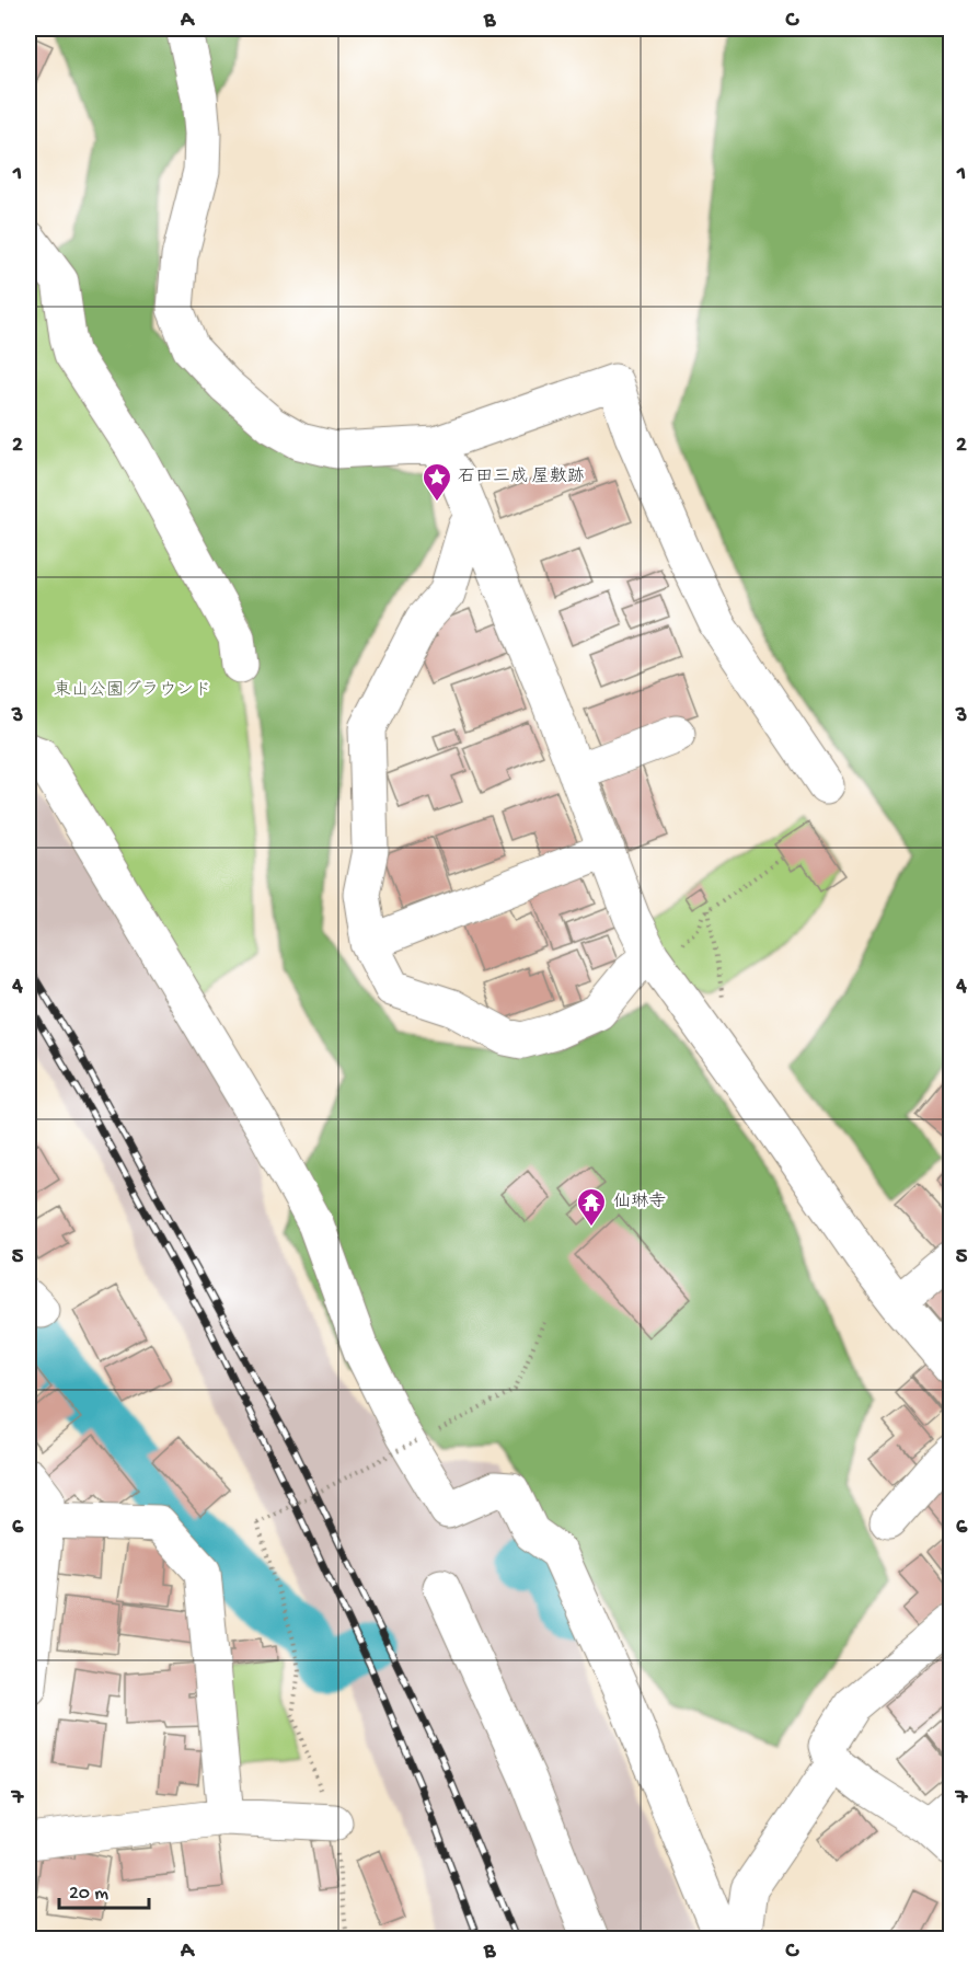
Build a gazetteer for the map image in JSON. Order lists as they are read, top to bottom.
{
  "parks": ["東山公園グラウンド"],
  "places": {
    "place": ["石田三成 屋敷跡"],
    "temple": ["仙琳寺"]
  },
  "scale_bar": "20 m",
  "grid": {
    "columns": ["A", "B", "C"],
    "rows": [
      "1",
      "2",
      "3",
      "4",
      "5",
      "6",
      "7"
    ]
  }
}
